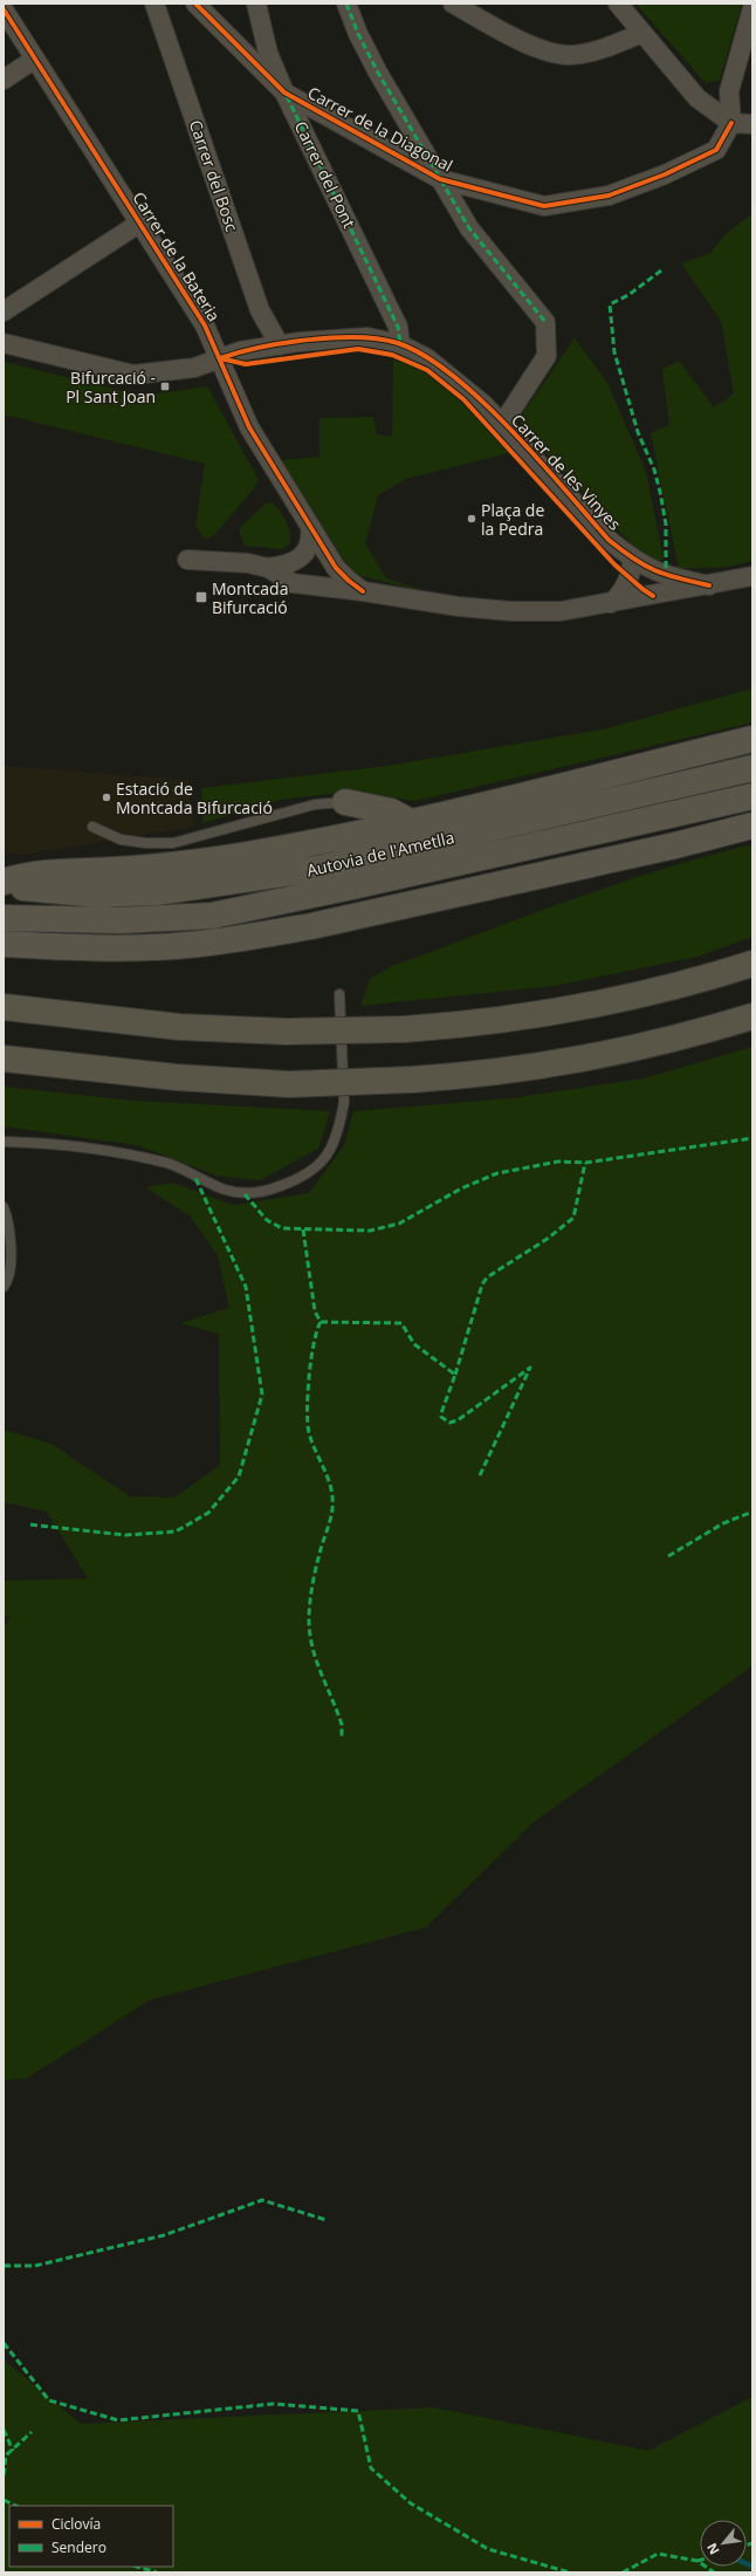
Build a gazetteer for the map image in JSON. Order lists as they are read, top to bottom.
{
  "streets": {
    "highway": ["Autovia de l'Ametlla"],
    "street": [
      "Carrer de la Diagonal",
      "Carrer del Pont",
      "Carrer del Bosc",
      "Carrer de la Bateria",
      "Carrer de les Vinyes"
    ]
  },
  "crossings": [
    ["Carrer de la Diagonal", "Carrer del Pont"],
    ["Carrer de la Diagonal", "Carrer de les Vinyes"],
    ["Carrer del Pont", "Carrer de les Vinyes"],
    ["Carrer del Bosc", "Carrer de les Vinyes"],
    ["Carrer de la Bateria", "Carrer de les Vinyes"]
  ],
  "places": {
    "transit": ["Bifurcació - Pl Sant Joan", "Montcada Bifurcació"],
    "other": ["Plaça de la Pedra", "Estació de Montcada Bifurcació"]
  },
  "legend": ["Ciclovía", "Sendero"],
  "north": "bottom left"
}
